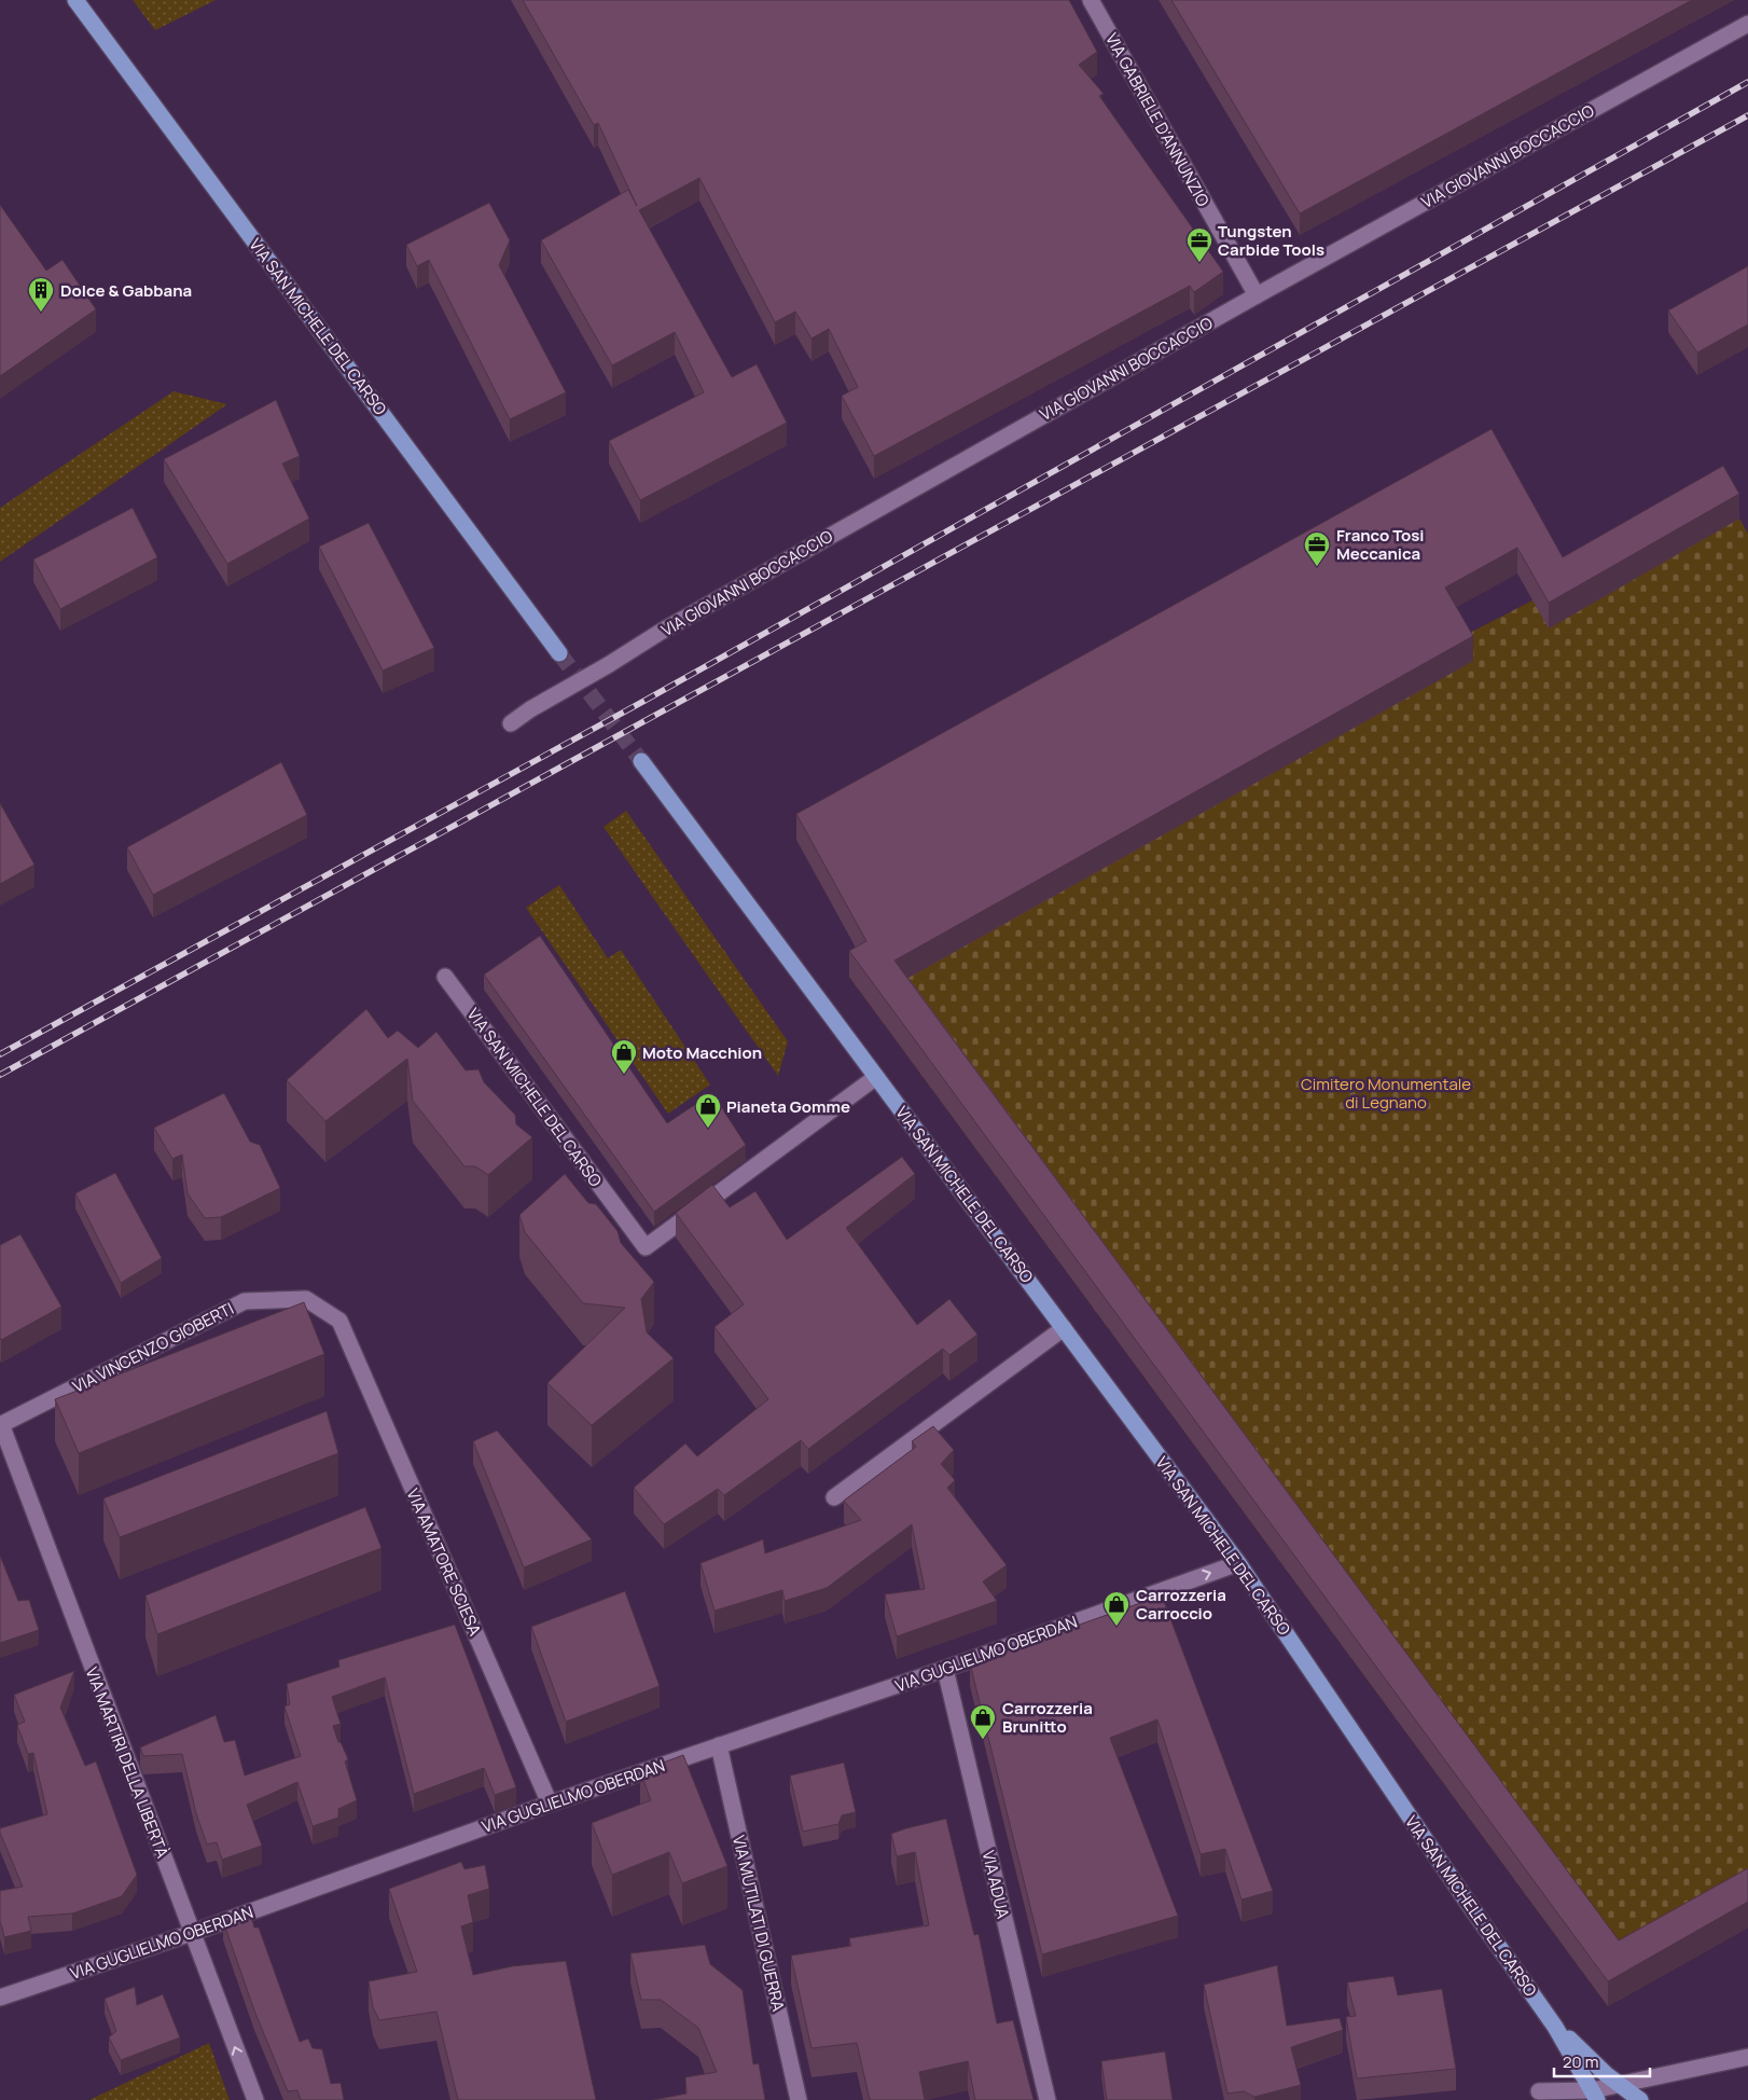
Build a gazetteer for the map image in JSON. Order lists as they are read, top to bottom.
{
  "streets": {
    "main road": ["VIA SAN MICHELE DEL CARSO"],
    "street": [
      "VIA GABRIELE D'ANNUNZIO",
      "VIA GIOVANNI BOCCACCIO",
      "VIA VINCENZO GIOBERTI",
      "VIA AMATORE SCIESA",
      "VIA GUGLIELMO OBERDAN",
      "VIA MARTIRI DELLA LIBERTÀ",
      "VIA ADUA",
      "VIA MUTILATI DI GUERRA"
    ]
  },
  "crossings": [
    ["VIA GABRIELE D'ANNUNZIO", "VIA GIOVANNI BOCCACCIO"],
    ["VIA SAN MICHELE DEL CARSO", "VIA GUGLIELMO OBERDAN"],
    ["VIA VINCENZO GIOBERTI", "VIA AMATORE SCIESA"],
    ["VIA VINCENZO GIOBERTI", "VIA MARTIRI DELLA LIBERTÀ"],
    ["VIA AMATORE SCIESA", "VIA GUGLIELMO OBERDAN"],
    ["VIA GUGLIELMO OBERDAN", "VIA MARTIRI DELLA LIBERTÀ"],
    ["VIA GUGLIELMO OBERDAN", "VIA ADUA"],
    ["VIA GUGLIELMO OBERDAN", "VIA MUTILATI DI GUERRA"]
  ],
  "parks": ["Cimitero Monumentale di Legnano"],
  "places": {
    "office": ["Tungsten Carbide Tools", "Franco Tosi Meccanica"],
    "building": ["Dolce & Gabbana"],
    "shop": [
      "Moto Macchion",
      "Pianeta Gomme",
      "Carrozzeria Carroccio",
      "Carrozzeria Brunitto"
    ]
  },
  "scale_bar": "20 m"
}
